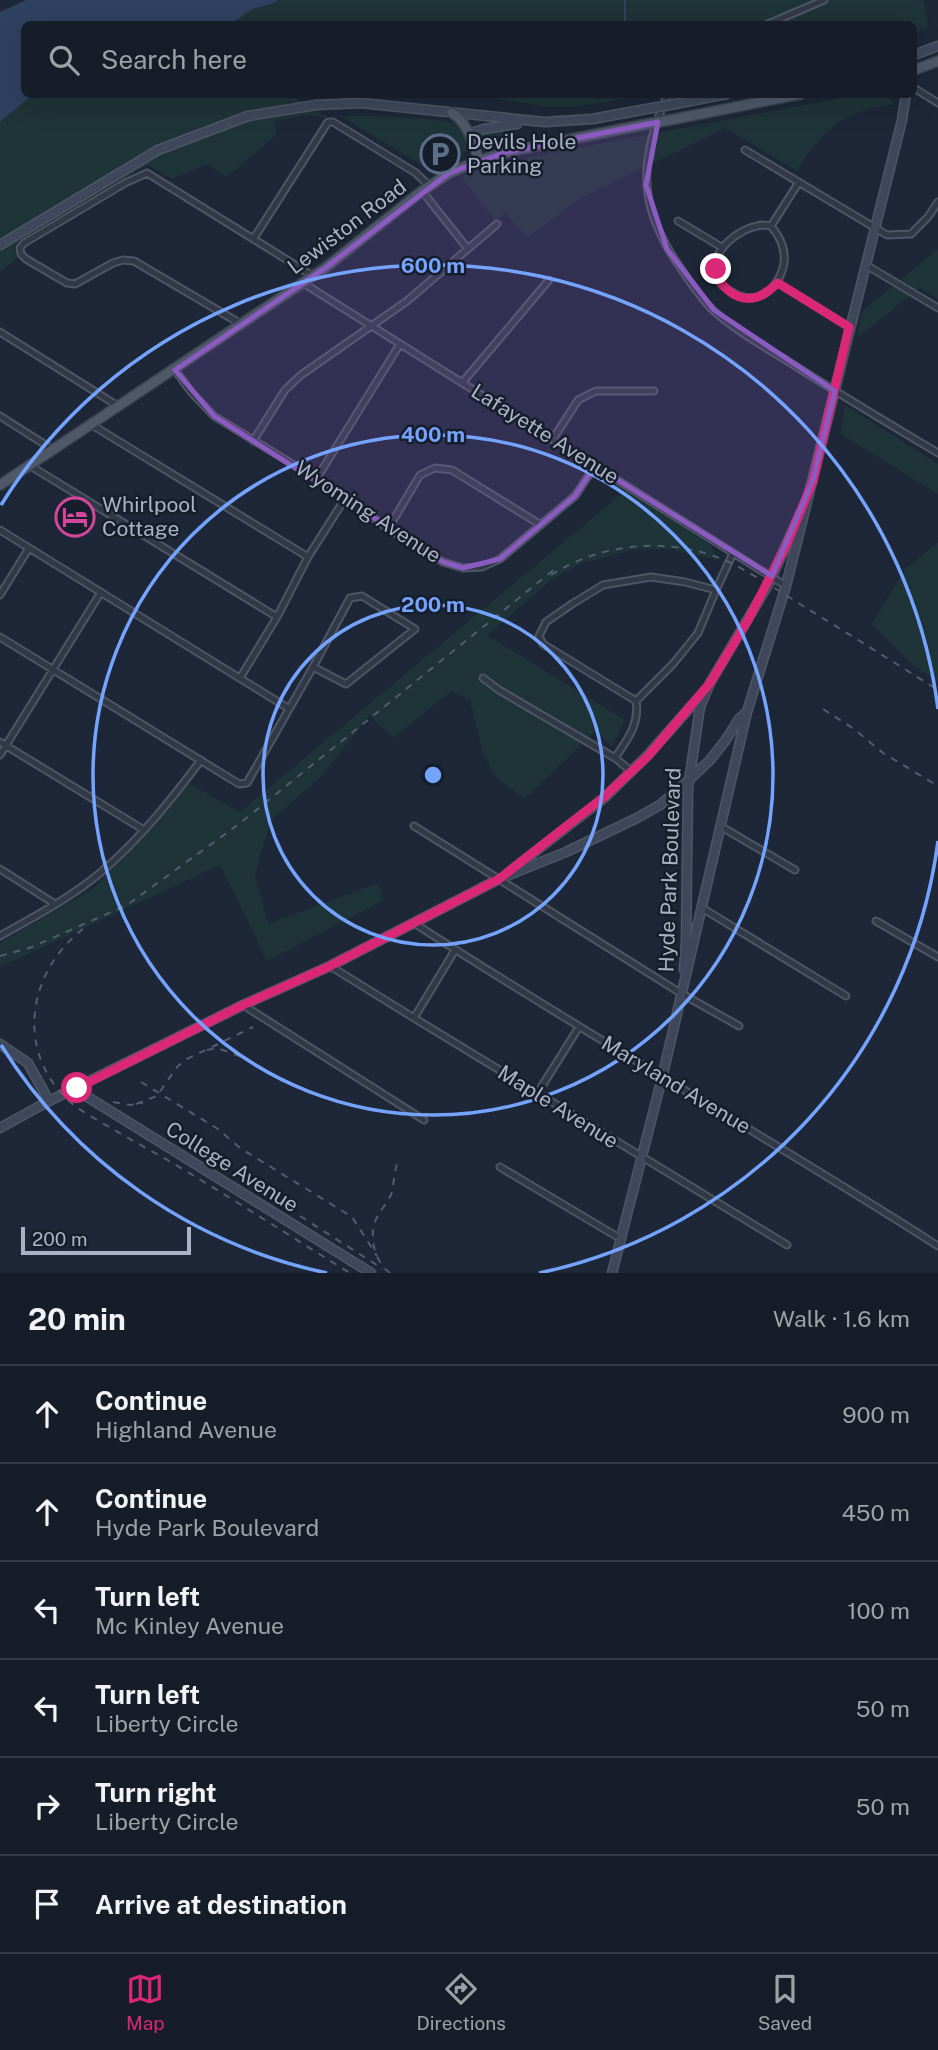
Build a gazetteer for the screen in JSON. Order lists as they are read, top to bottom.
{
  "streets": {
    "main road": ["Lewiston Road", "Hyde Park Boulevard", "College Avenue"],
    "street": [
      "Lafayette Avenue",
      "Wyoming Avenue",
      "Maryland Avenue",
      "Maple Avenue"
    ]
  },
  "crossings": [
    ["Lewiston Road", "Lafayette Avenue"],
    ["Lewiston Road", "Wyoming Avenue"],
    ["Lafayette Avenue", "Wyoming Avenue"],
    ["Lafayette Avenue", "Hyde Park Boulevard"],
    ["Hyde Park Boulevard", "Maryland Avenue"],
    ["Hyde Park Boulevard", "Maple Avenue"]
  ],
  "places": {
    "parking": ["Devils Hole Parking"],
    "hotel": ["Whirlpool Cottage"]
  },
  "scale_bar": "200 m",
  "page": {
    "search": "Search here",
    "scale": "200 m",
    "heading": ["20 min", "Walk · 1.6 km"],
    "list": [
      ["Continue", "Highland Avenue", "900 m"],
      ["Continue", "Hyde Park Boulevard", "450 m"],
      ["Turn left", "Mc Kinley Avenue", "100 m"],
      ["Turn left", "Liberty Circle", "50 m"],
      ["Turn right", "Liberty Circle", "50 m"],
      "Arrive at destination"
    ],
    "nav": ["Map", "Directions", "Saved"]
  },
  "rings": ["600 m", "400 m", "200 m"]
}
